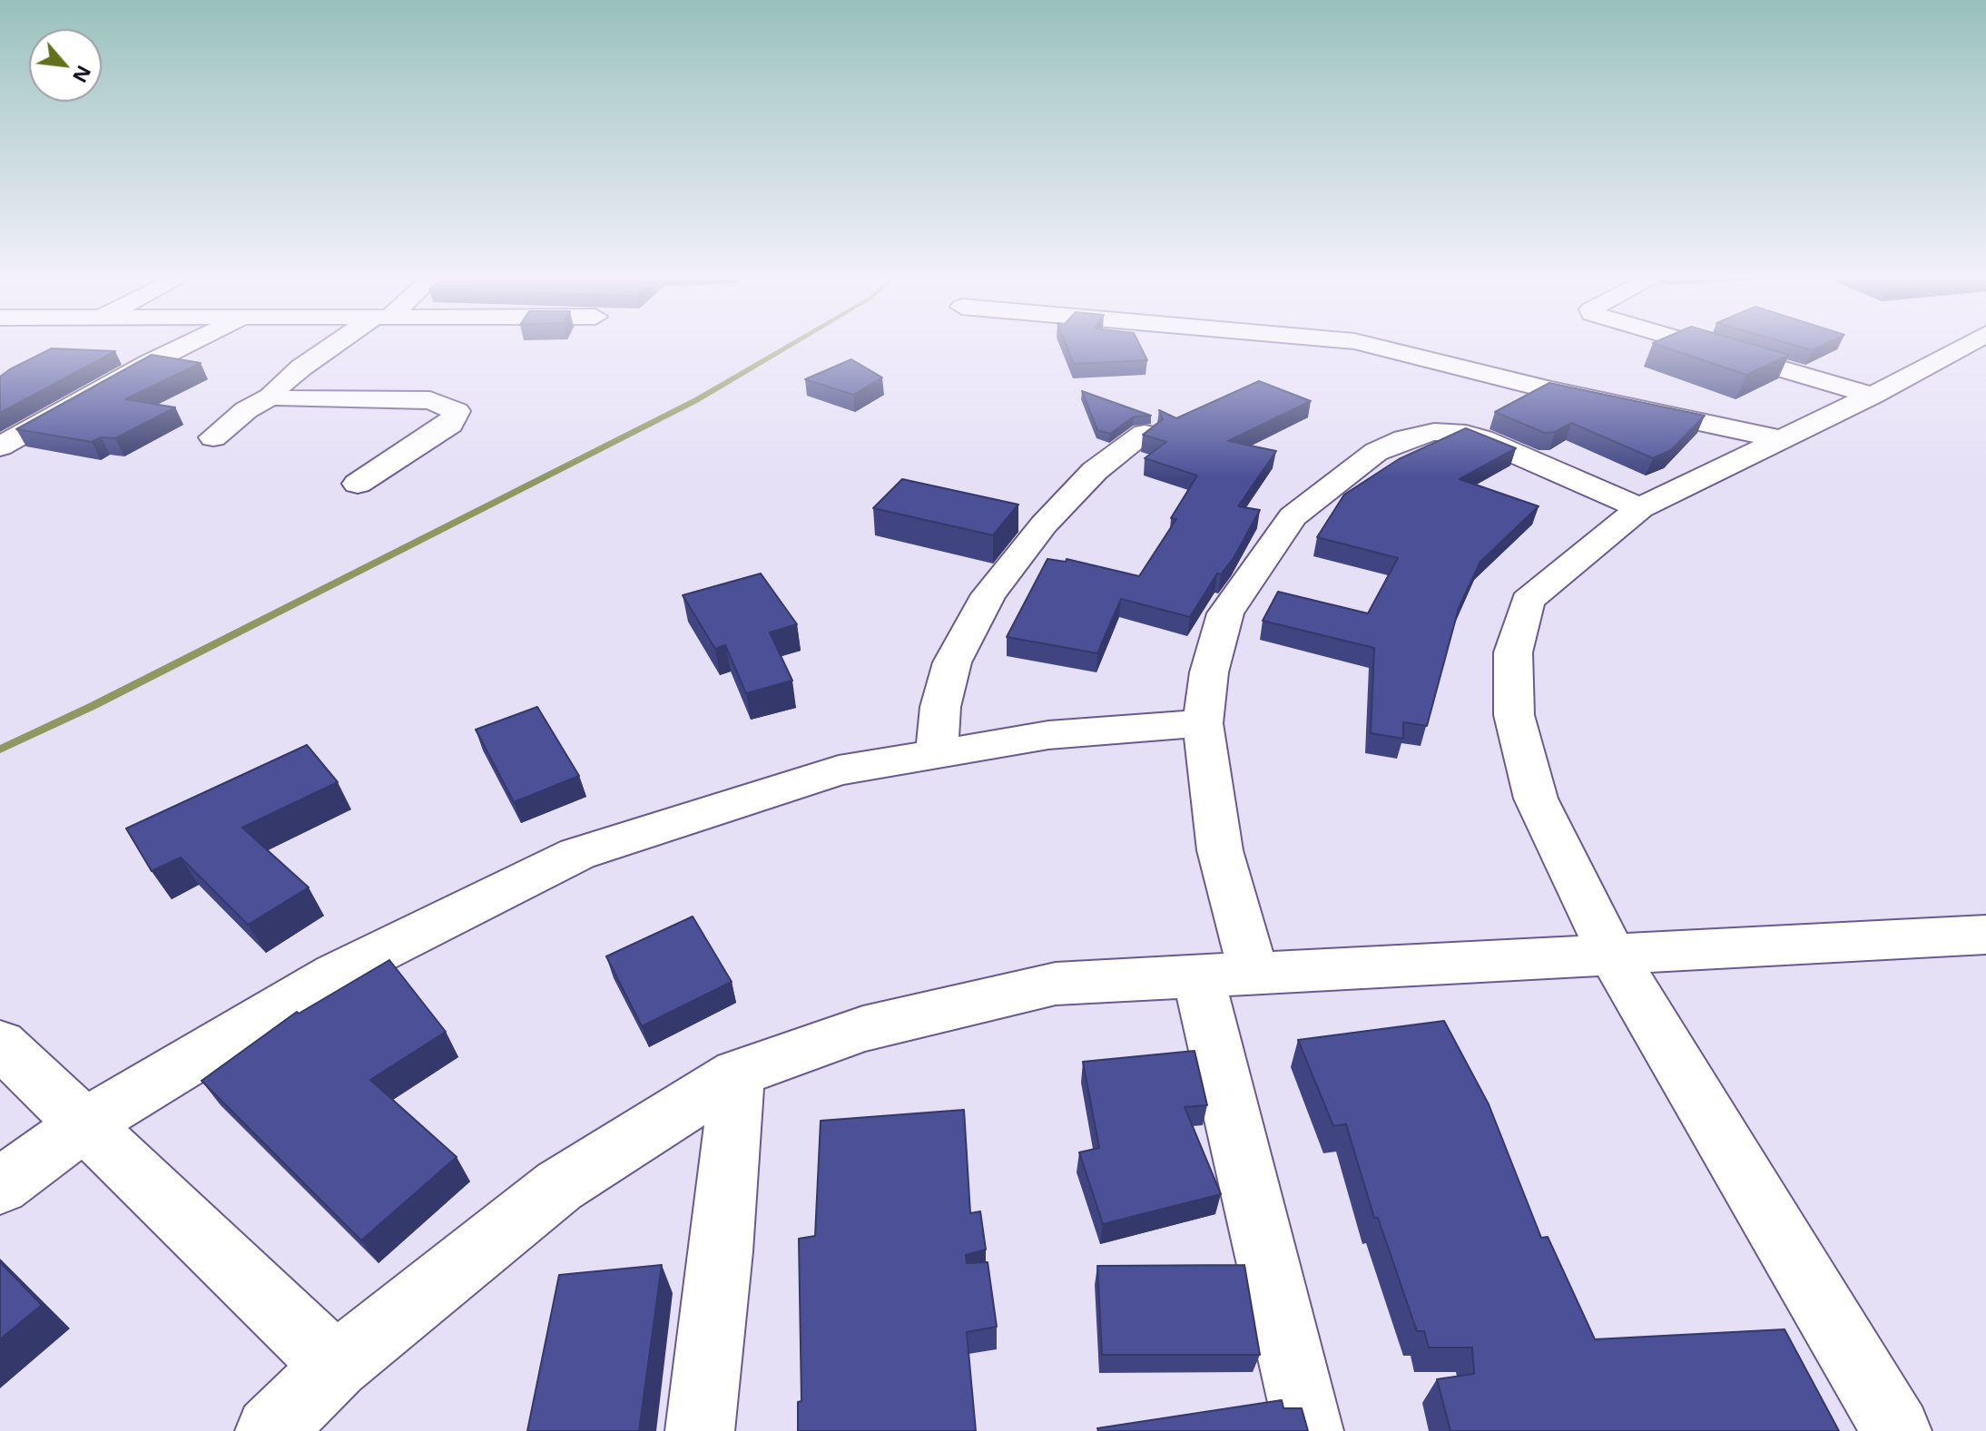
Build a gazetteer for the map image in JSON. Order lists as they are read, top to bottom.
{
  "north": "bottom right"
}
